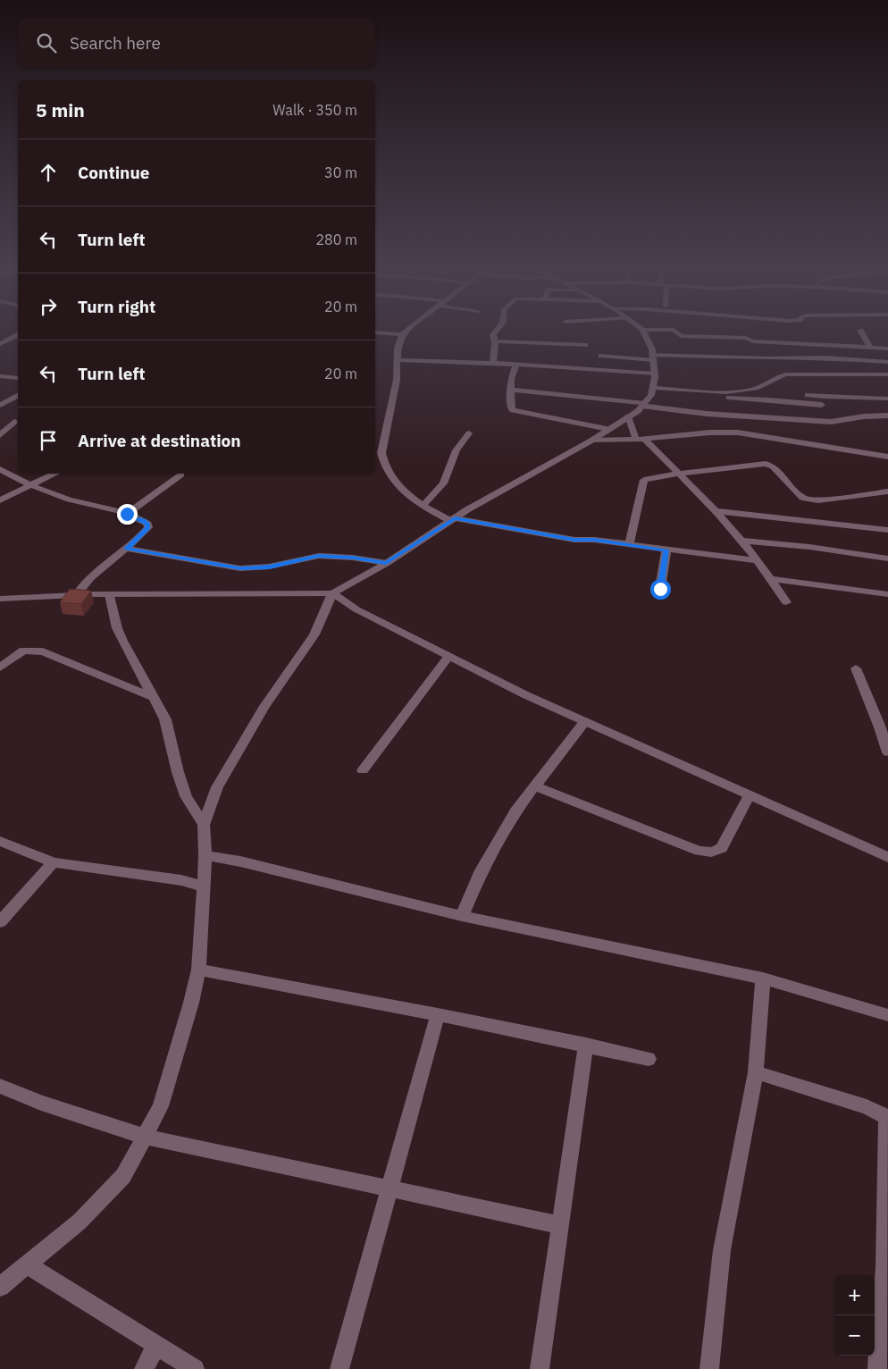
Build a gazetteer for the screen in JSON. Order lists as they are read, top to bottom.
{
  "page": {
    "search": "Search here",
    "heading": ["5 min", "Walk · 350 m"],
    "list": [
      ["Continue", "30 m"],
      ["Turn left", "280 m"],
      ["Turn right", "20 m"],
      ["Turn left", "20 m"],
      "Arrive at destination"
    ],
    "map_buttons": ["+", "−"]
  }
}
